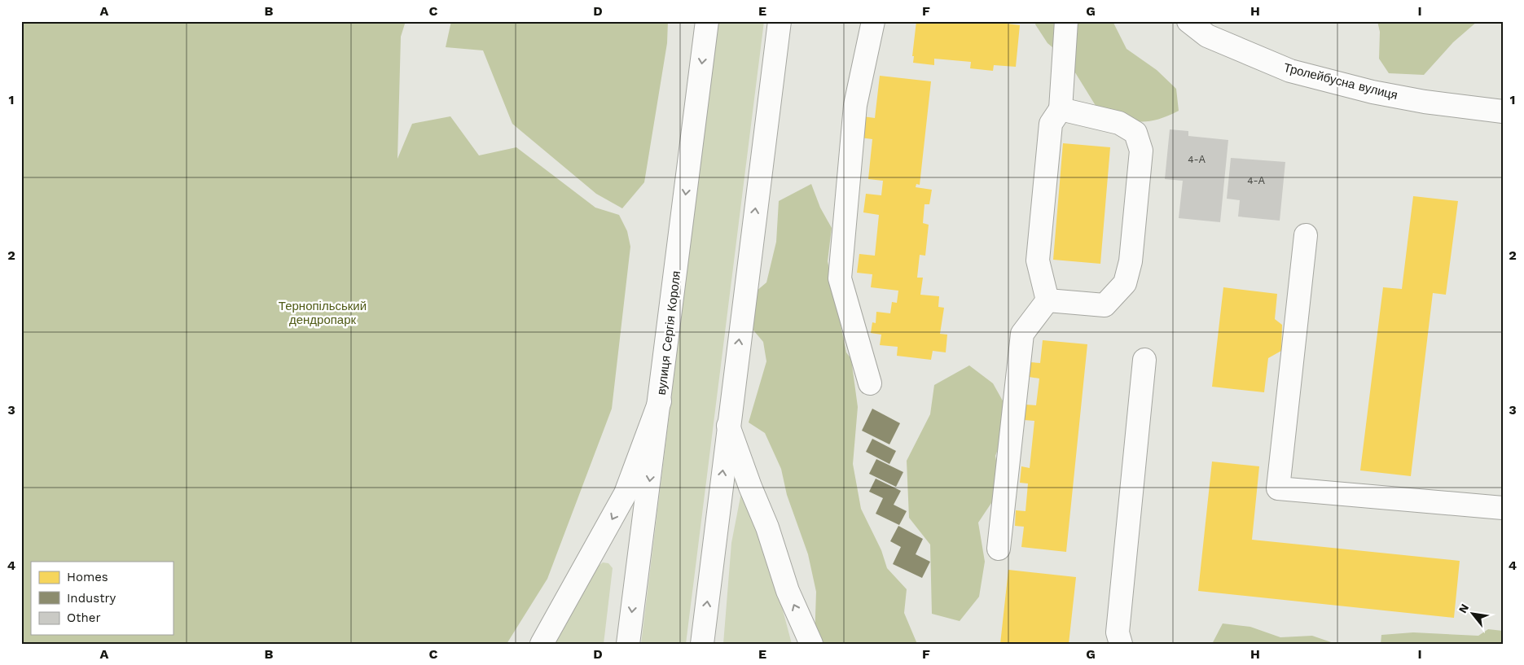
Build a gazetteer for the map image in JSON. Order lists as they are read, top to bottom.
{
  "streets": {
    "main road": ["Тролейбусна вулиця", "вулиця Сергія Короля"]
  },
  "parks": ["Тернопільський дендропарк"],
  "house_numbers": ["4-А", "4-А"],
  "legend": ["Homes", "Industry", "Other"],
  "north": "top left",
  "grid": {
    "columns": [
      "A",
      "B",
      "C",
      "D",
      "E",
      "F",
      "G",
      "H",
      "I"
    ],
    "rows": [
      "1",
      "2",
      "3",
      "4"
    ]
  }
}
